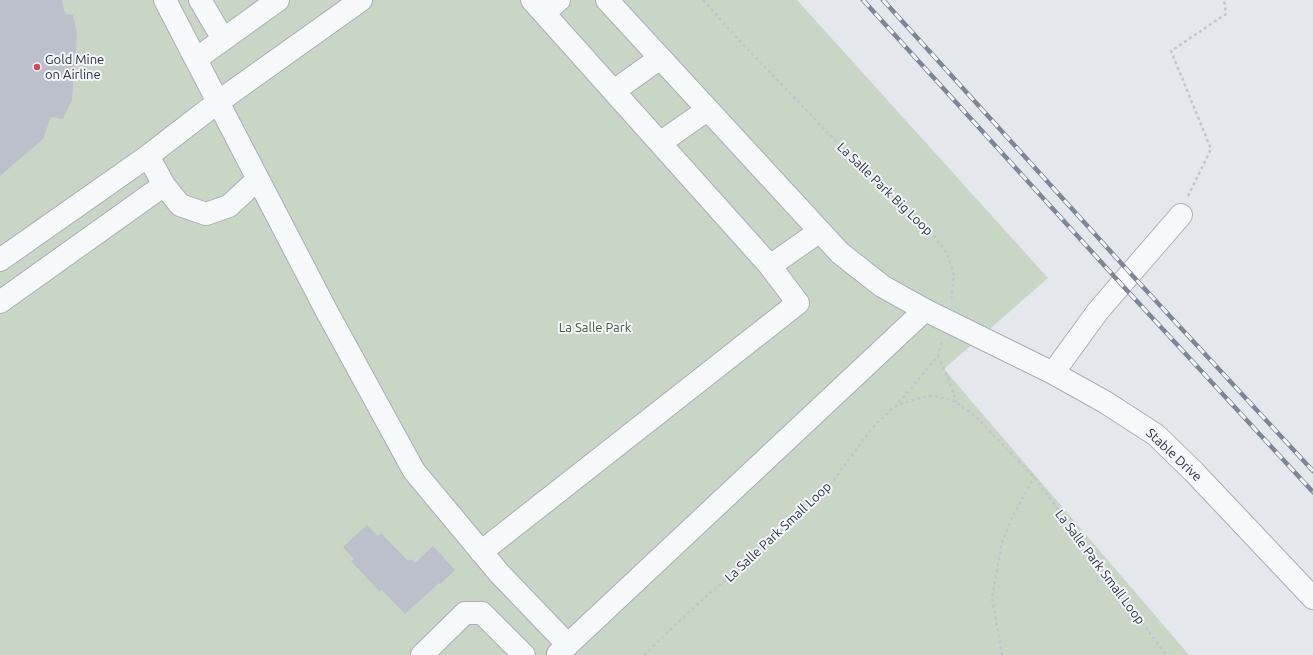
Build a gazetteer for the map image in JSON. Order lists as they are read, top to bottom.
{
  "streets": {
    "street": ["Stable Drive"],
    "path": ["La Salle Park Big Loop", "La Salle Park Small Loop"]
  },
  "crossings": [
    ["La Salle Park Big Loop", "Stable Drive"],
    ["La Salle Park Big Loop", "La Salle Park Small Loop"]
  ],
  "parks": ["La Salle Park"],
  "places": ["Gold Mine on Airline"]
}
